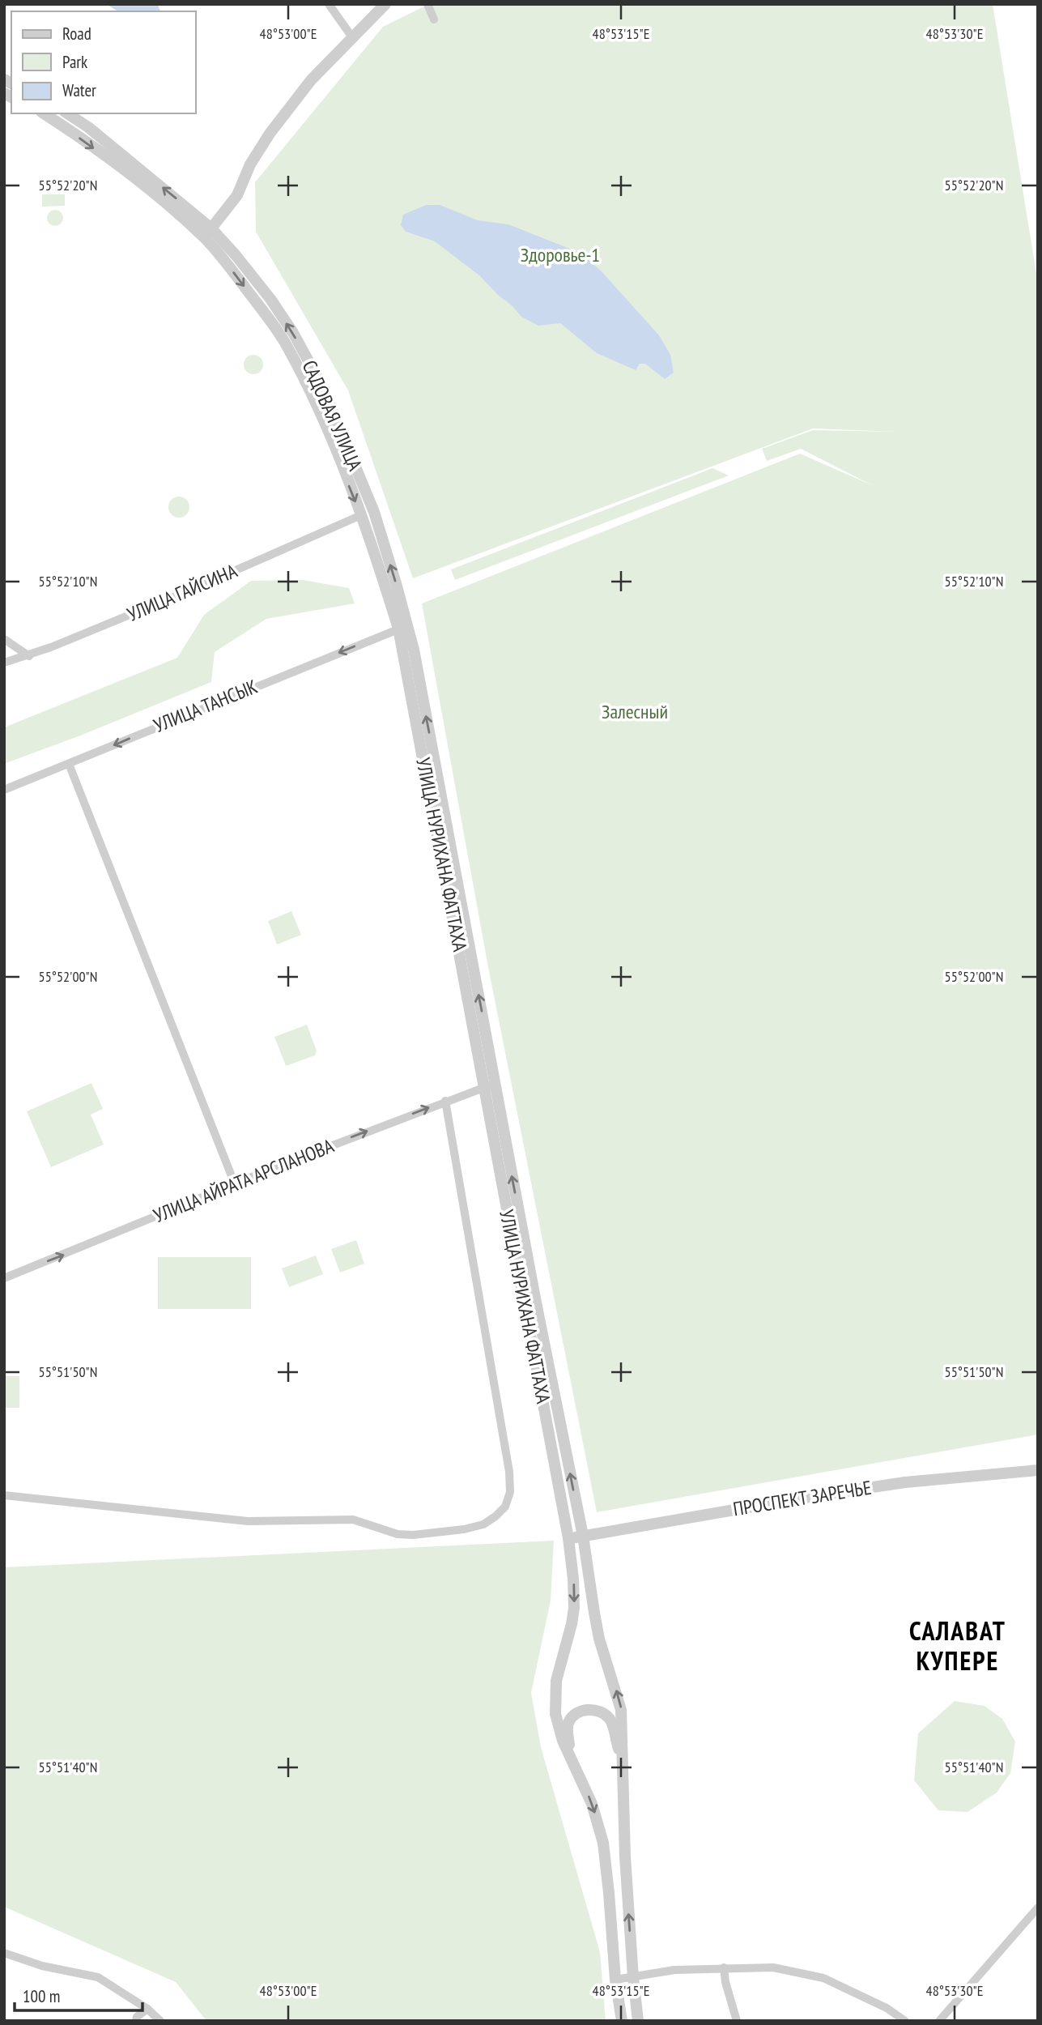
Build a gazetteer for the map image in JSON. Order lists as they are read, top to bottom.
{
  "streets": {
    "street": [
      "САДОВАЯ УЛИЦА",
      "УЛИЦА ГАЙСИНА",
      "УЛИЦА ТАНСЫК",
      "УЛИЦА НУРИХАНА ФАТТАХА",
      "УЛИЦА АЙРАТА АРСЛАНОВА",
      "ПРОСПЕКТ ЗАРЕЧЬЕ"
    ]
  },
  "crossings": [
    ["САДОВАЯ УЛИЦА", "УЛИЦА ГАЙСИНА"],
    ["САДОВАЯ УЛИЦА", "УЛИЦА ТАНСЫК"],
    ["САДОВАЯ УЛИЦА", "УЛИЦА НУРИХАНА ФАТТАХА"],
    ["УЛИЦА ТАНСЫК", "УЛИЦА НУРИХАНА ФАТТАХА"],
    ["УЛИЦА НУРИХАНА ФАТТАХА", "УЛИЦА АЙРАТА АРСЛАНОВА"],
    ["УЛИЦА НУРИХАНА ФАТТАХА", "ПРОСПЕКТ ЗАРЕЧЬЕ"]
  ],
  "one_way": ["УЛИЦА ТАНСЫК", "УЛИЦА АЙРАТА АРСЛАНОВА"],
  "districts": ["САЛАВАТ КУПЕРЕ"],
  "parks": ["Здоровье-1", "Залесный"],
  "legend": ["Road", "Park", "Water"],
  "scale_bar": "100 m",
  "coordinates": [
    "48°53'00\"E",
    "48°53'15\"E",
    "48°53'30\"E",
    "55°52'20\"N",
    "55°52'10\"N",
    "55°52'00\"N",
    "55°51'50\"N",
    "55°51'40\"N"
  ]
}
